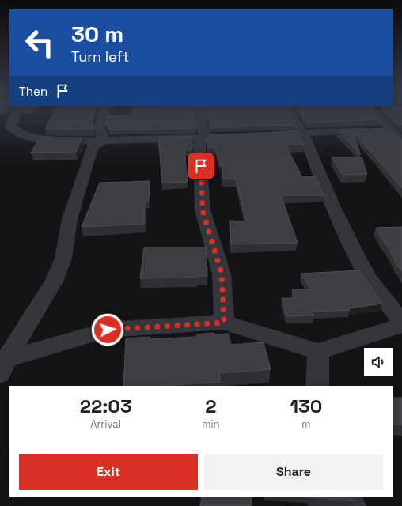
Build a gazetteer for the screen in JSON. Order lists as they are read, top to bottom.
{
  "page": {
    "turn": ["30 m", "Turn left"],
    "then": "Then",
    "eta": [
      "22:03",
      "Arrival",
      "2",
      "min",
      "130",
      "m"
    ],
    "buttons": ["Exit", "Share"]
  }
}
